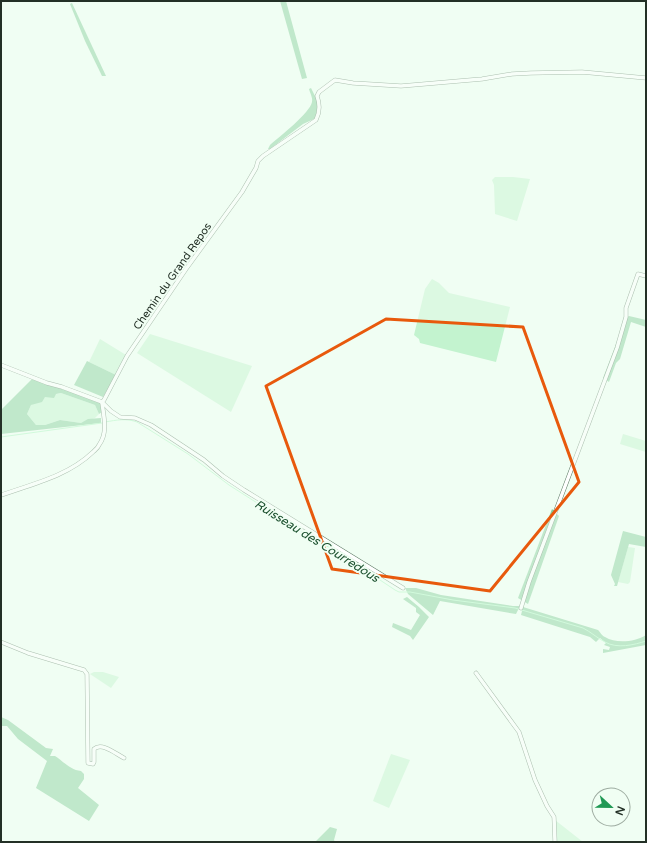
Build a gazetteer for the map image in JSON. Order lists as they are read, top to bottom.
{
  "streets": {
    "street": ["Chemin du Grand Repos"]
  },
  "water": ["Ruisseau des Courredous"],
  "north": "right"
}
